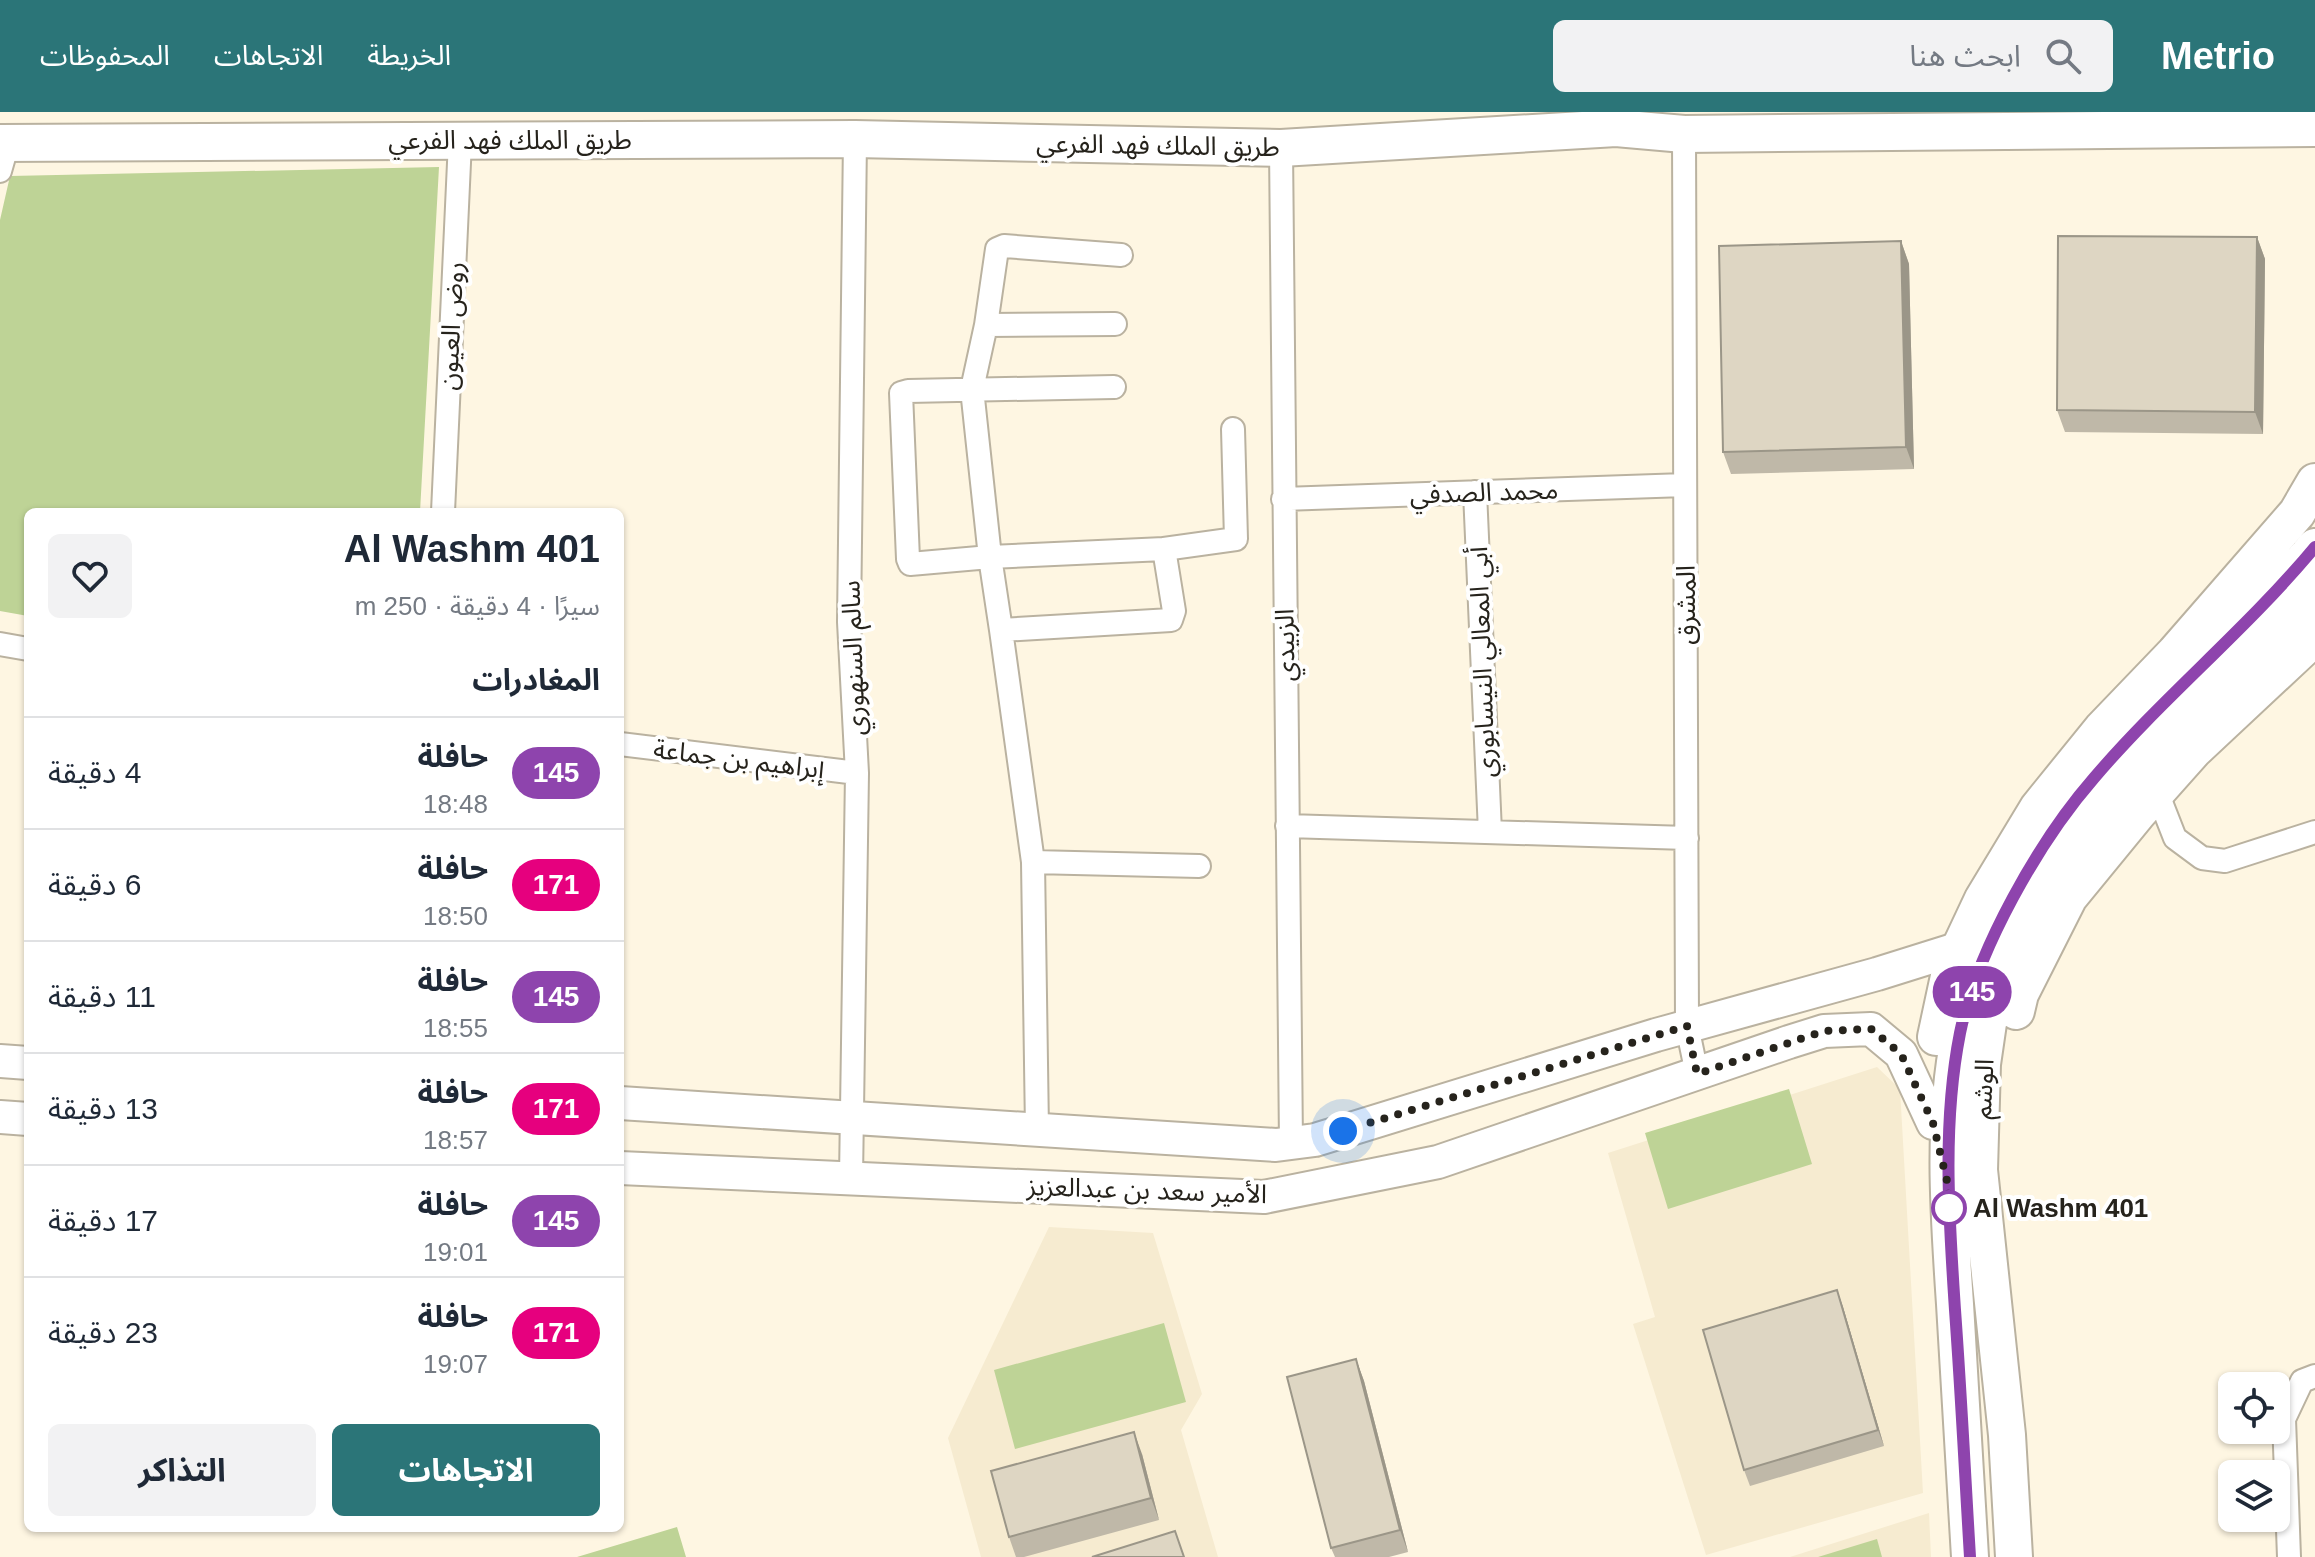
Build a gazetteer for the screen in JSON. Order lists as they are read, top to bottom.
{
  "streets": {
    "main road": ["طريق الملك فهد الفرعي", "الوشم"],
    "street": [
      "روض العيون",
      "محمد الصدفي",
      "المشرق",
      "الزبيدي",
      "سالم السنهوري",
      "أبي المعالي النيسابوري",
      "إبراهيم بن جماعة",
      "الأمير سعد بن عبدالعزيز"
    ]
  },
  "crossings": [
    ["طريق الملك فهد الفرعي", "روض العيون"],
    ["طريق الملك فهد الفرعي", "المشرق"],
    ["طريق الملك فهد الفرعي", "الزبيدي"],
    ["طريق الملك فهد الفرعي", "سالم السنهوري"],
    ["محمد الصدفي", "المشرق"],
    ["محمد الصدفي", "الزبيدي"],
    ["محمد الصدفي", "أبي المعالي النيسابوري"],
    ["المشرق", "الأمير سعد بن عبدالعزيز"],
    ["الزبيدي", "الأمير سعد بن عبدالعزيز"],
    ["سالم السنهوري", "إبراهيم بن جماعة"],
    ["سالم السنهوري", "الأمير سعد بن عبدالعزيز"]
  ],
  "places": ["Al Washm 401"],
  "lines": ["bus line 145"],
  "page": {
    "header": "Metrio",
    "search": "ابحث هنا",
    "nav": ["الخريطة", "الاتجاهات", "المحفوظات"],
    "on_map": "145",
    "heading": [
      ["Al Washm 401", "سيرًا · 4 دقيقة · 250 m"],
      "المغادرات"
    ],
    "list": [
      {
        "mark": "145",
        "name": "حافلة",
        "note": "18:48",
        "value": "4 دقيقة"
      },
      {
        "mark": "171",
        "name": "حافلة",
        "note": "18:50",
        "value": "6 دقيقة"
      },
      {
        "mark": "145",
        "name": "حافلة",
        "note": "18:55",
        "value": "11 دقيقة"
      },
      {
        "mark": "171",
        "name": "حافلة",
        "note": "18:57",
        "value": "13 دقيقة"
      },
      {
        "mark": "145",
        "name": "حافلة",
        "note": "19:01",
        "value": "17 دقيقة"
      },
      {
        "mark": "171",
        "name": "حافلة",
        "note": "19:07",
        "value": "23 دقيقة"
      }
    ],
    "buttons": ["الاتجاهات", "التذاكر"]
  }
}
